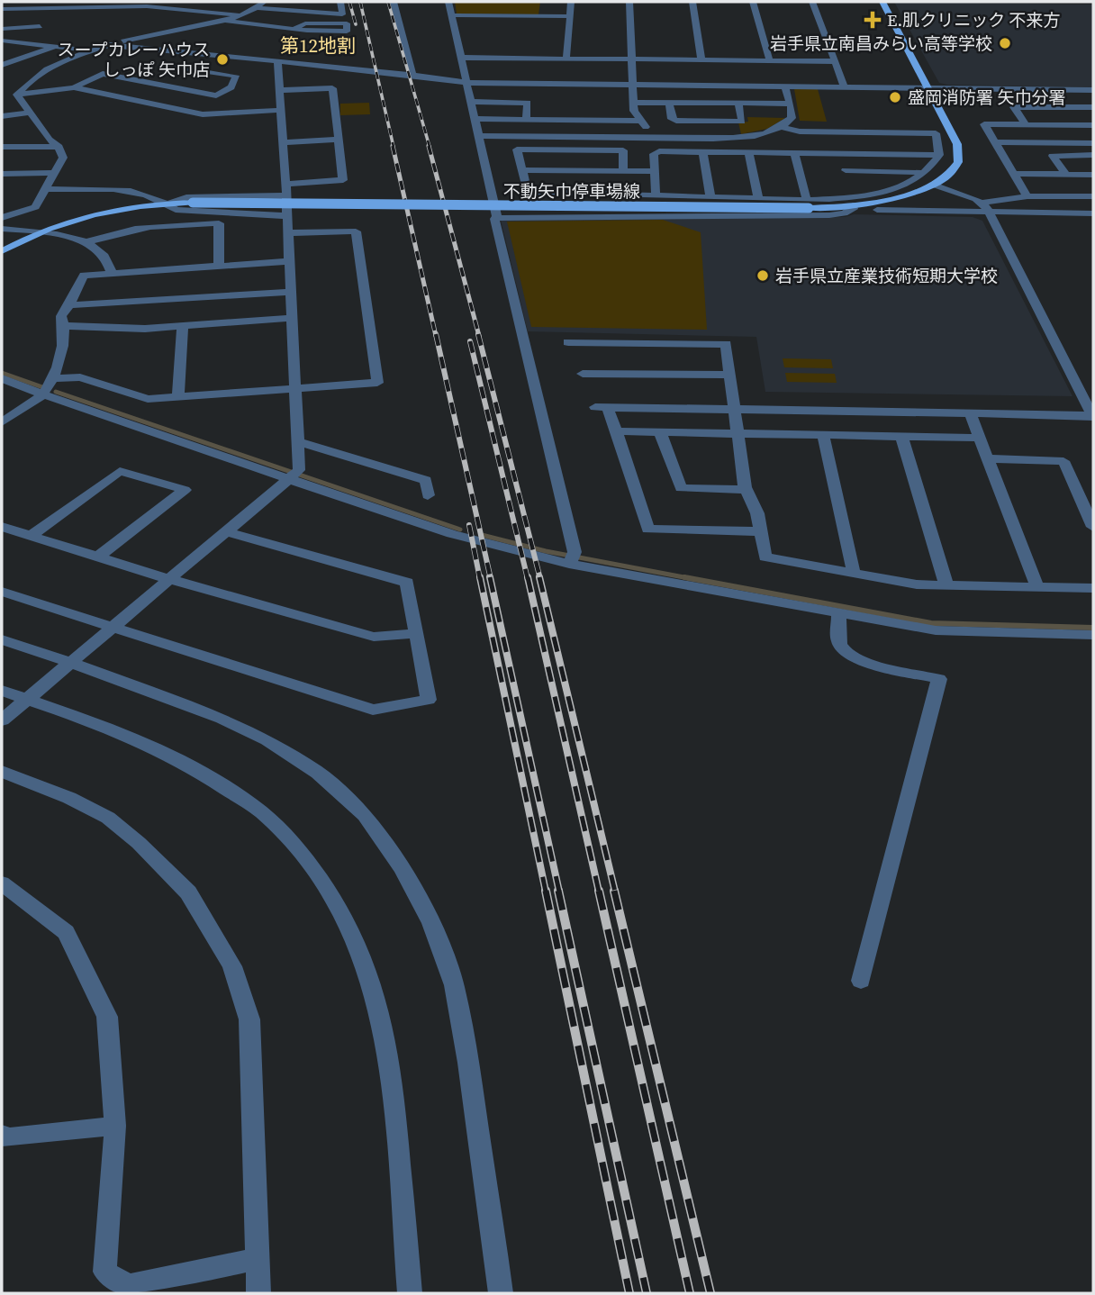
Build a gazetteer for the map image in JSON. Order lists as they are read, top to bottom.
{
  "streets": {
    "main road": ["不動矢巾停車場線"]
  },
  "districts": ["第12地割"],
  "places": {
    "health": ["E.肌クリニック 不来方"],
    "other": [
      "岩手県立南昌みらい高等学校",
      "スープカレーハウス しっぽ 矢巾店",
      "盛岡消防署 矢巾分署",
      "岩手県立産業技術短期大学校"
    ]
  }
}
